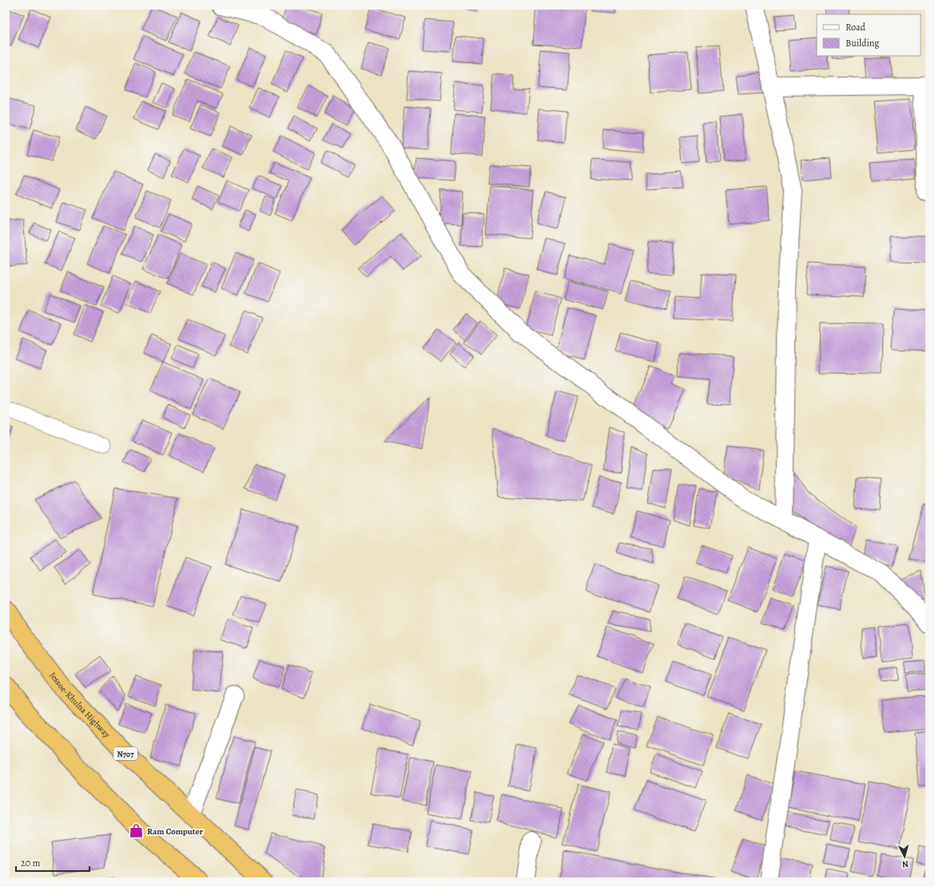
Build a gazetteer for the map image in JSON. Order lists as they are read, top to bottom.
{
  "streets": {
    "highway": ["Jessoe-Khulna Highway", "N707"]
  },
  "places": {
    "shop": ["Ram Computer"]
  },
  "legend": ["Road", "Building"],
  "scale_bar": "20 m",
  "north": "bottom"
}
